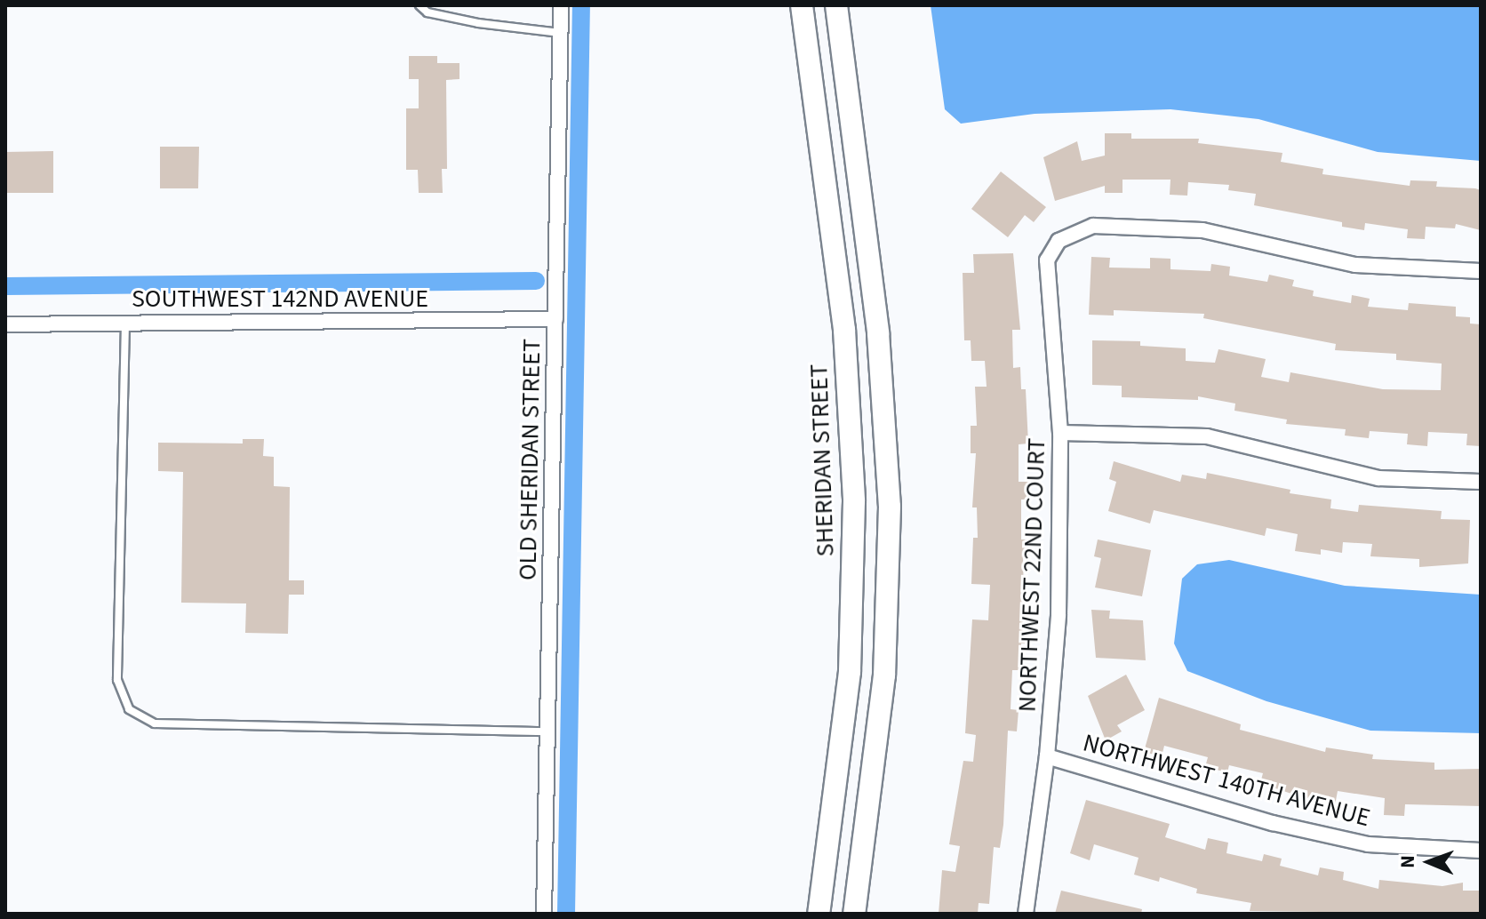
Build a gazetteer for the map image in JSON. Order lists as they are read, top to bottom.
{
  "streets": {
    "main road": ["SHERIDAN STREET"],
    "street": [
      "SOUTHWEST 142ND AVENUE",
      "OLD SHERIDAN STREET",
      "NORTHWEST 22ND COURT",
      "NORTHWEST 140TH AVENUE"
    ]
  },
  "crossings": [
    ["SOUTHWEST 142ND AVENUE", "OLD SHERIDAN STREET"],
    ["NORTHWEST 22ND COURT", "NORTHWEST 140TH AVENUE"]
  ],
  "north": "left"
}
